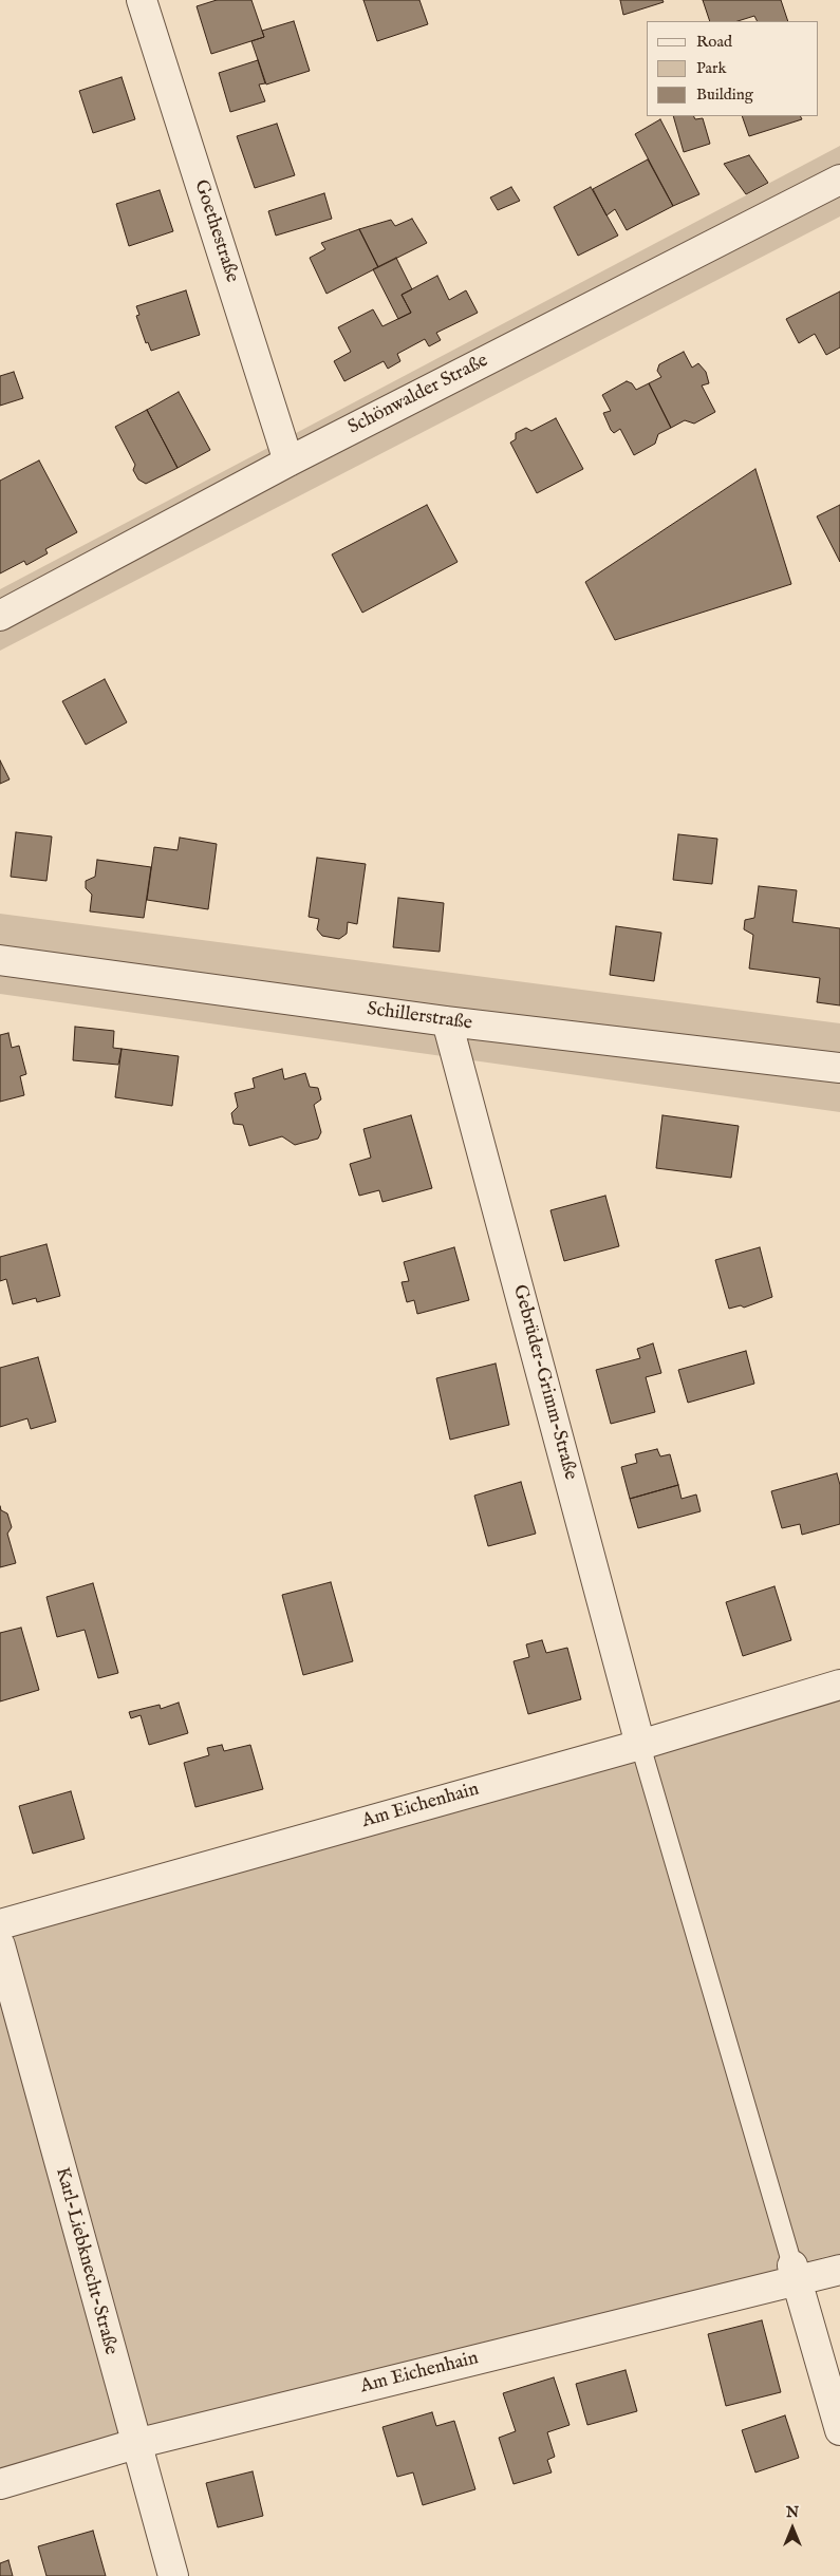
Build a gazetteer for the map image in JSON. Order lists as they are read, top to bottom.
{
  "streets": {
    "street": [
      "Goethestraße",
      "Schönwalder Straße",
      "Schillerstraße",
      "Gebrüder-Grimm-Straße",
      "Am Eichenhain",
      "Karl-Liebknecht-Straße"
    ]
  },
  "crossings": [
    ["Goethestraße", "Schönwalder Straße"],
    ["Schillerstraße", "Gebrüder-Grimm-Straße"],
    ["Gebrüder-Grimm-Straße", "Am Eichenhain"],
    ["Am Eichenhain", "Karl-Liebknecht-Straße"]
  ],
  "legend": ["Road", "Park", "Building"],
  "north": "top"
}
